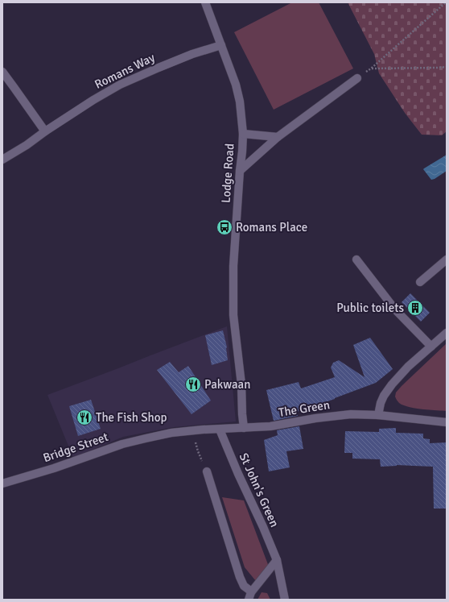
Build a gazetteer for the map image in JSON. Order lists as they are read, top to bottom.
{
  "streets": {
    "street": [
      "Romans Way",
      "Lodge Road",
      "The Green",
      "Bridge Street",
      "St John's Green"
    ]
  },
  "crossings": [
    ["Romans Way", "Lodge Road"],
    ["Lodge Road", "The Green"],
    ["The Green", "Bridge Street"],
    ["Bridge Street", "St John's Green"]
  ],
  "places": {
    "bus stop": ["Romans Place"],
    "building": ["Public toilets"],
    "restaurant": ["Pakwaan", "The Fish Shop"]
  }
}
